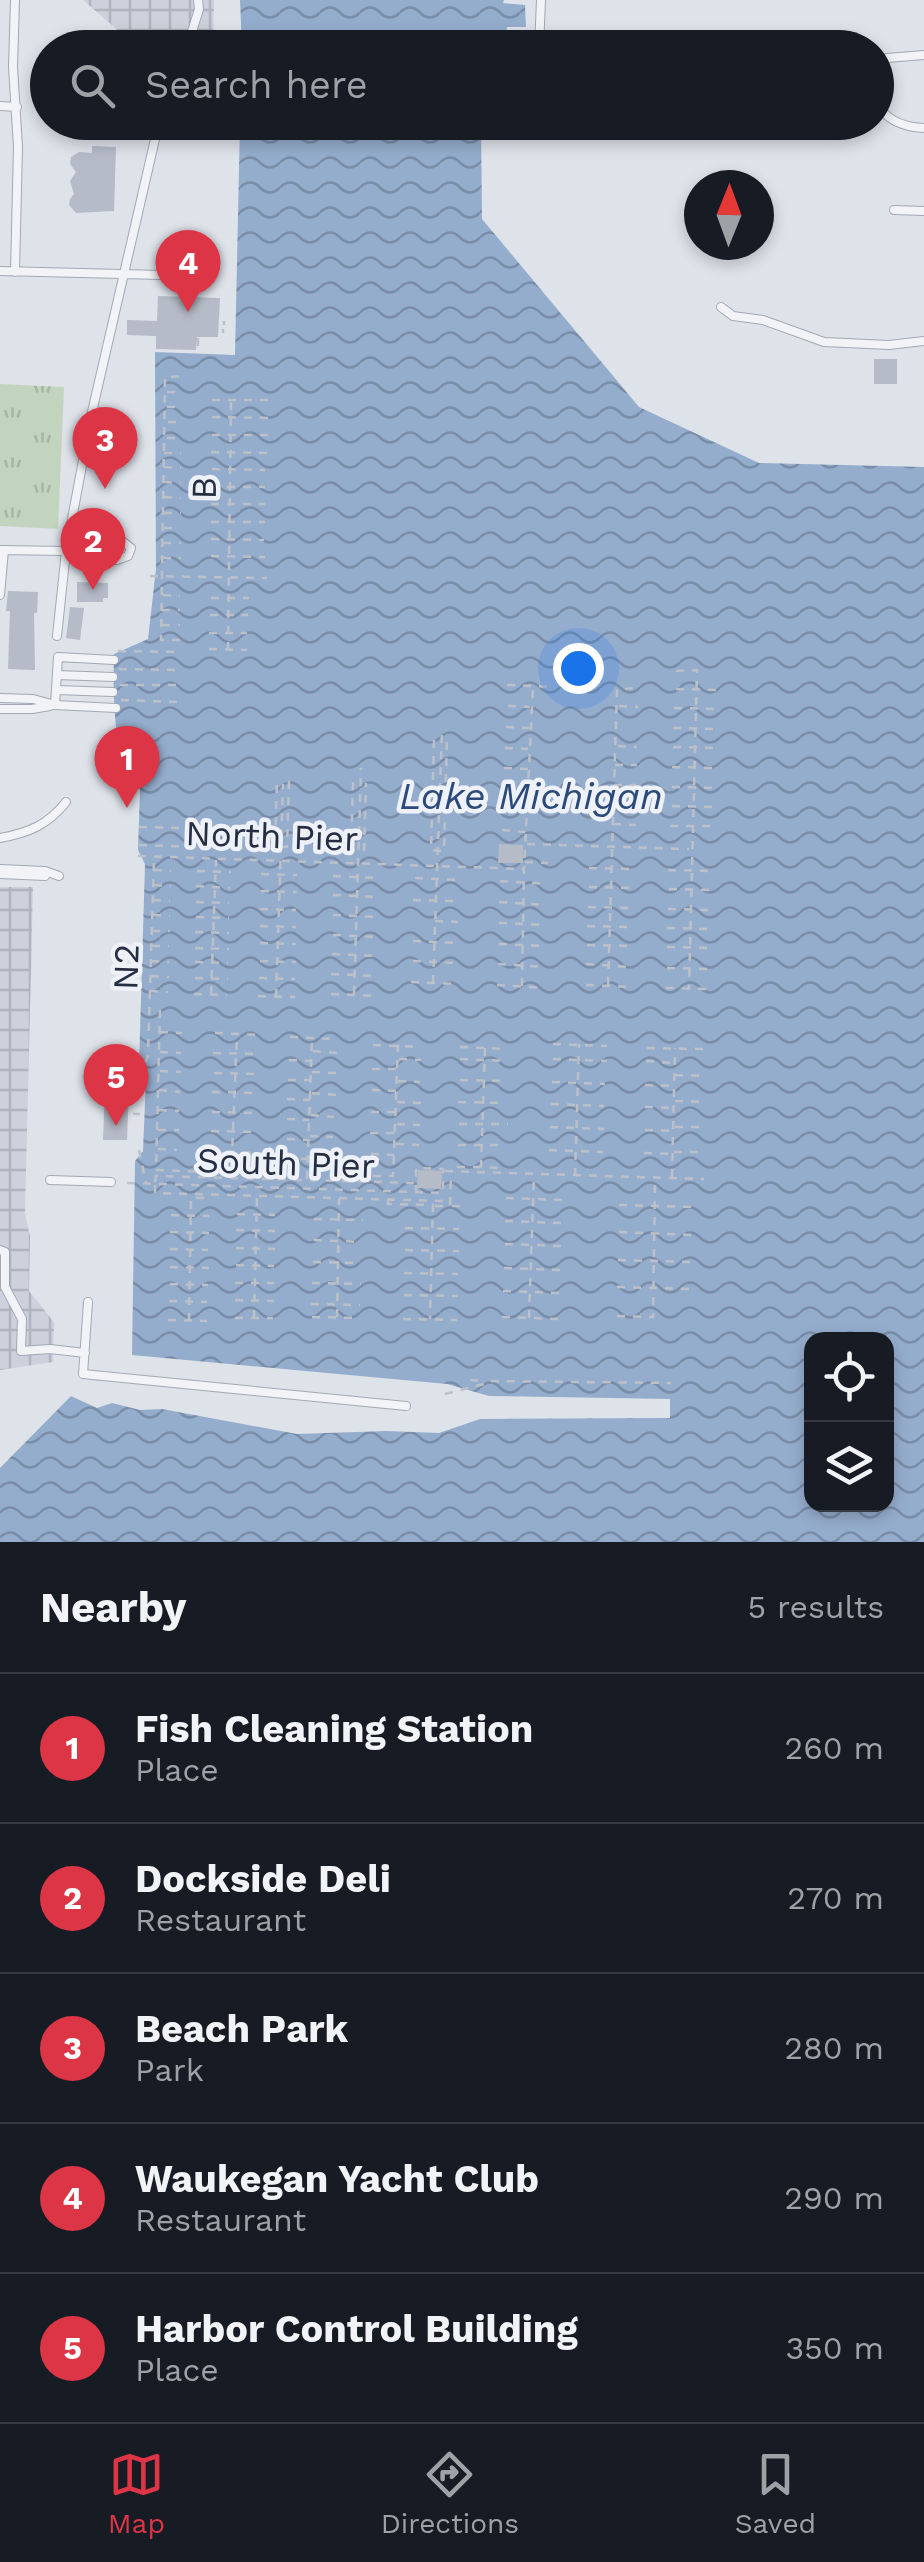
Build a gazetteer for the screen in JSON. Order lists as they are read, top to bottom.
{
  "streets": {
    "path": [
      "B",
      "North Pier",
      "N2",
      "South Pier"
    ]
  },
  "crossings": [
    ["North Pier", "N2"]
  ],
  "water": ["Lake Michigan"],
  "north": "top",
  "page": {
    "search": "Search here",
    "pins": [
      "4",
      "3",
      "2",
      "1",
      "5"
    ],
    "heading": ["Nearby", "5 results"],
    "list": [
      {
        "mark": "1",
        "name": "Fish Cleaning Station",
        "note": "Place",
        "value": "260 m"
      },
      {
        "mark": "2",
        "name": "Dockside Deli",
        "note": "Restaurant",
        "value": "270 m"
      },
      {
        "mark": "3",
        "name": "Beach Park",
        "note": "Park",
        "value": "280 m"
      },
      {
        "mark": "4",
        "name": "Waukegan Yacht Club",
        "note": "Restaurant",
        "value": "290 m"
      },
      {
        "mark": "5",
        "name": "Harbor Control Building",
        "note": "Place",
        "value": "350 m"
      }
    ],
    "nav": ["Map", "Directions", "Saved"]
  }
}
